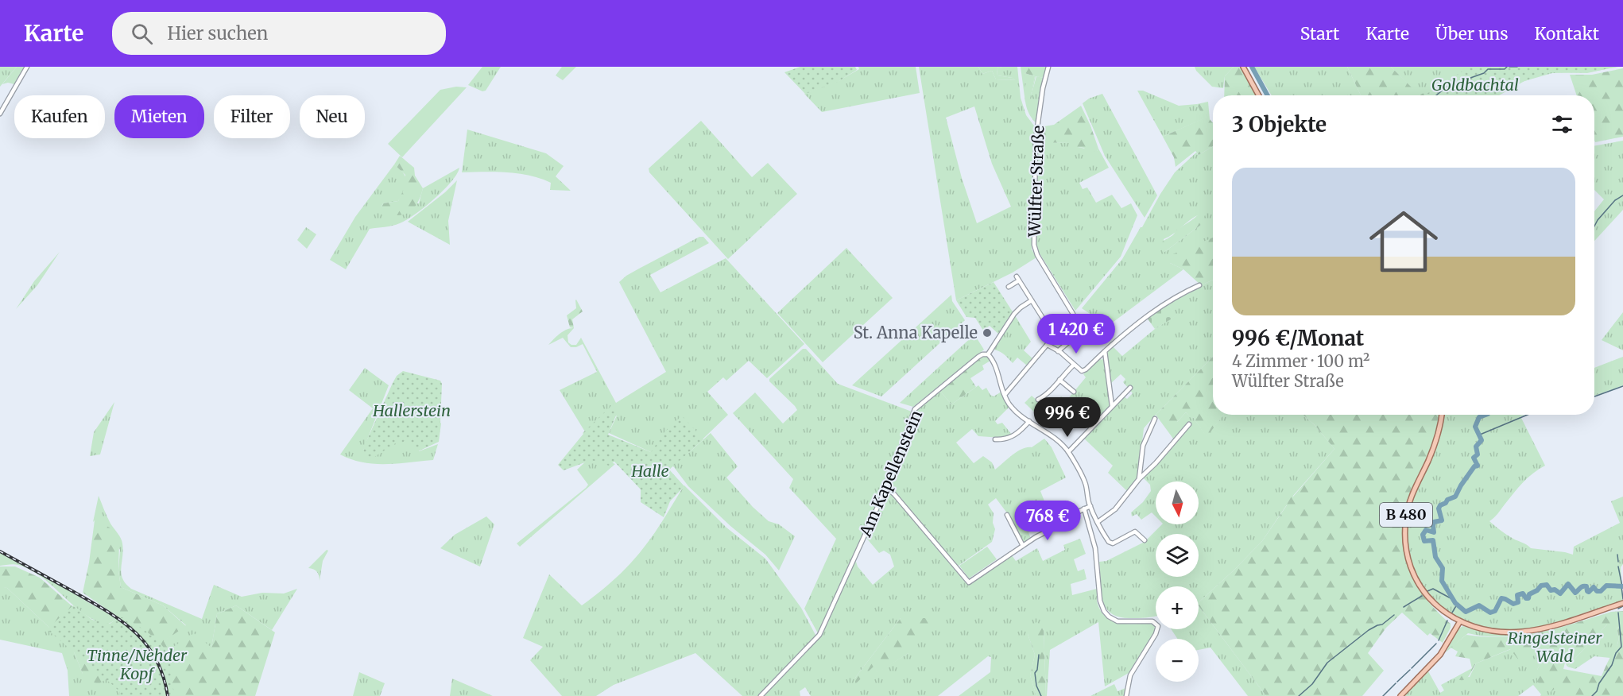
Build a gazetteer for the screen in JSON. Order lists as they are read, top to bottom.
{
  "streets": {
    "main road": ["B 480"],
    "street": ["Wülfter Straße", "Am Kapellenstein"]
  },
  "parks": [
    "Goldbachtal",
    "Hallerstein",
    "Halle",
    "Ringelsteiner Wald",
    "Tinne/Nehder Kopf"
  ],
  "places": ["St. Anna Kapelle"],
  "north": "bottom",
  "page": {
    "header": "Karte",
    "search": "Hier suchen",
    "nav": [
      "Start",
      "Karte",
      "Über uns",
      "Kontakt"
    ],
    "chip": [
      "Kaufen",
      "Mieten",
      "Filter",
      "Neu"
    ],
    "heading": "3 Objekte",
    "list": [
      {
        "name": "996 €/Monat",
        "note": "4 Zimmer · 100 m² · Wülfter Straße"
      }
    ],
    "price": ["1 420 €", "996 €", "768 €"],
    "map_buttons": ["+", "−"]
  }
}
